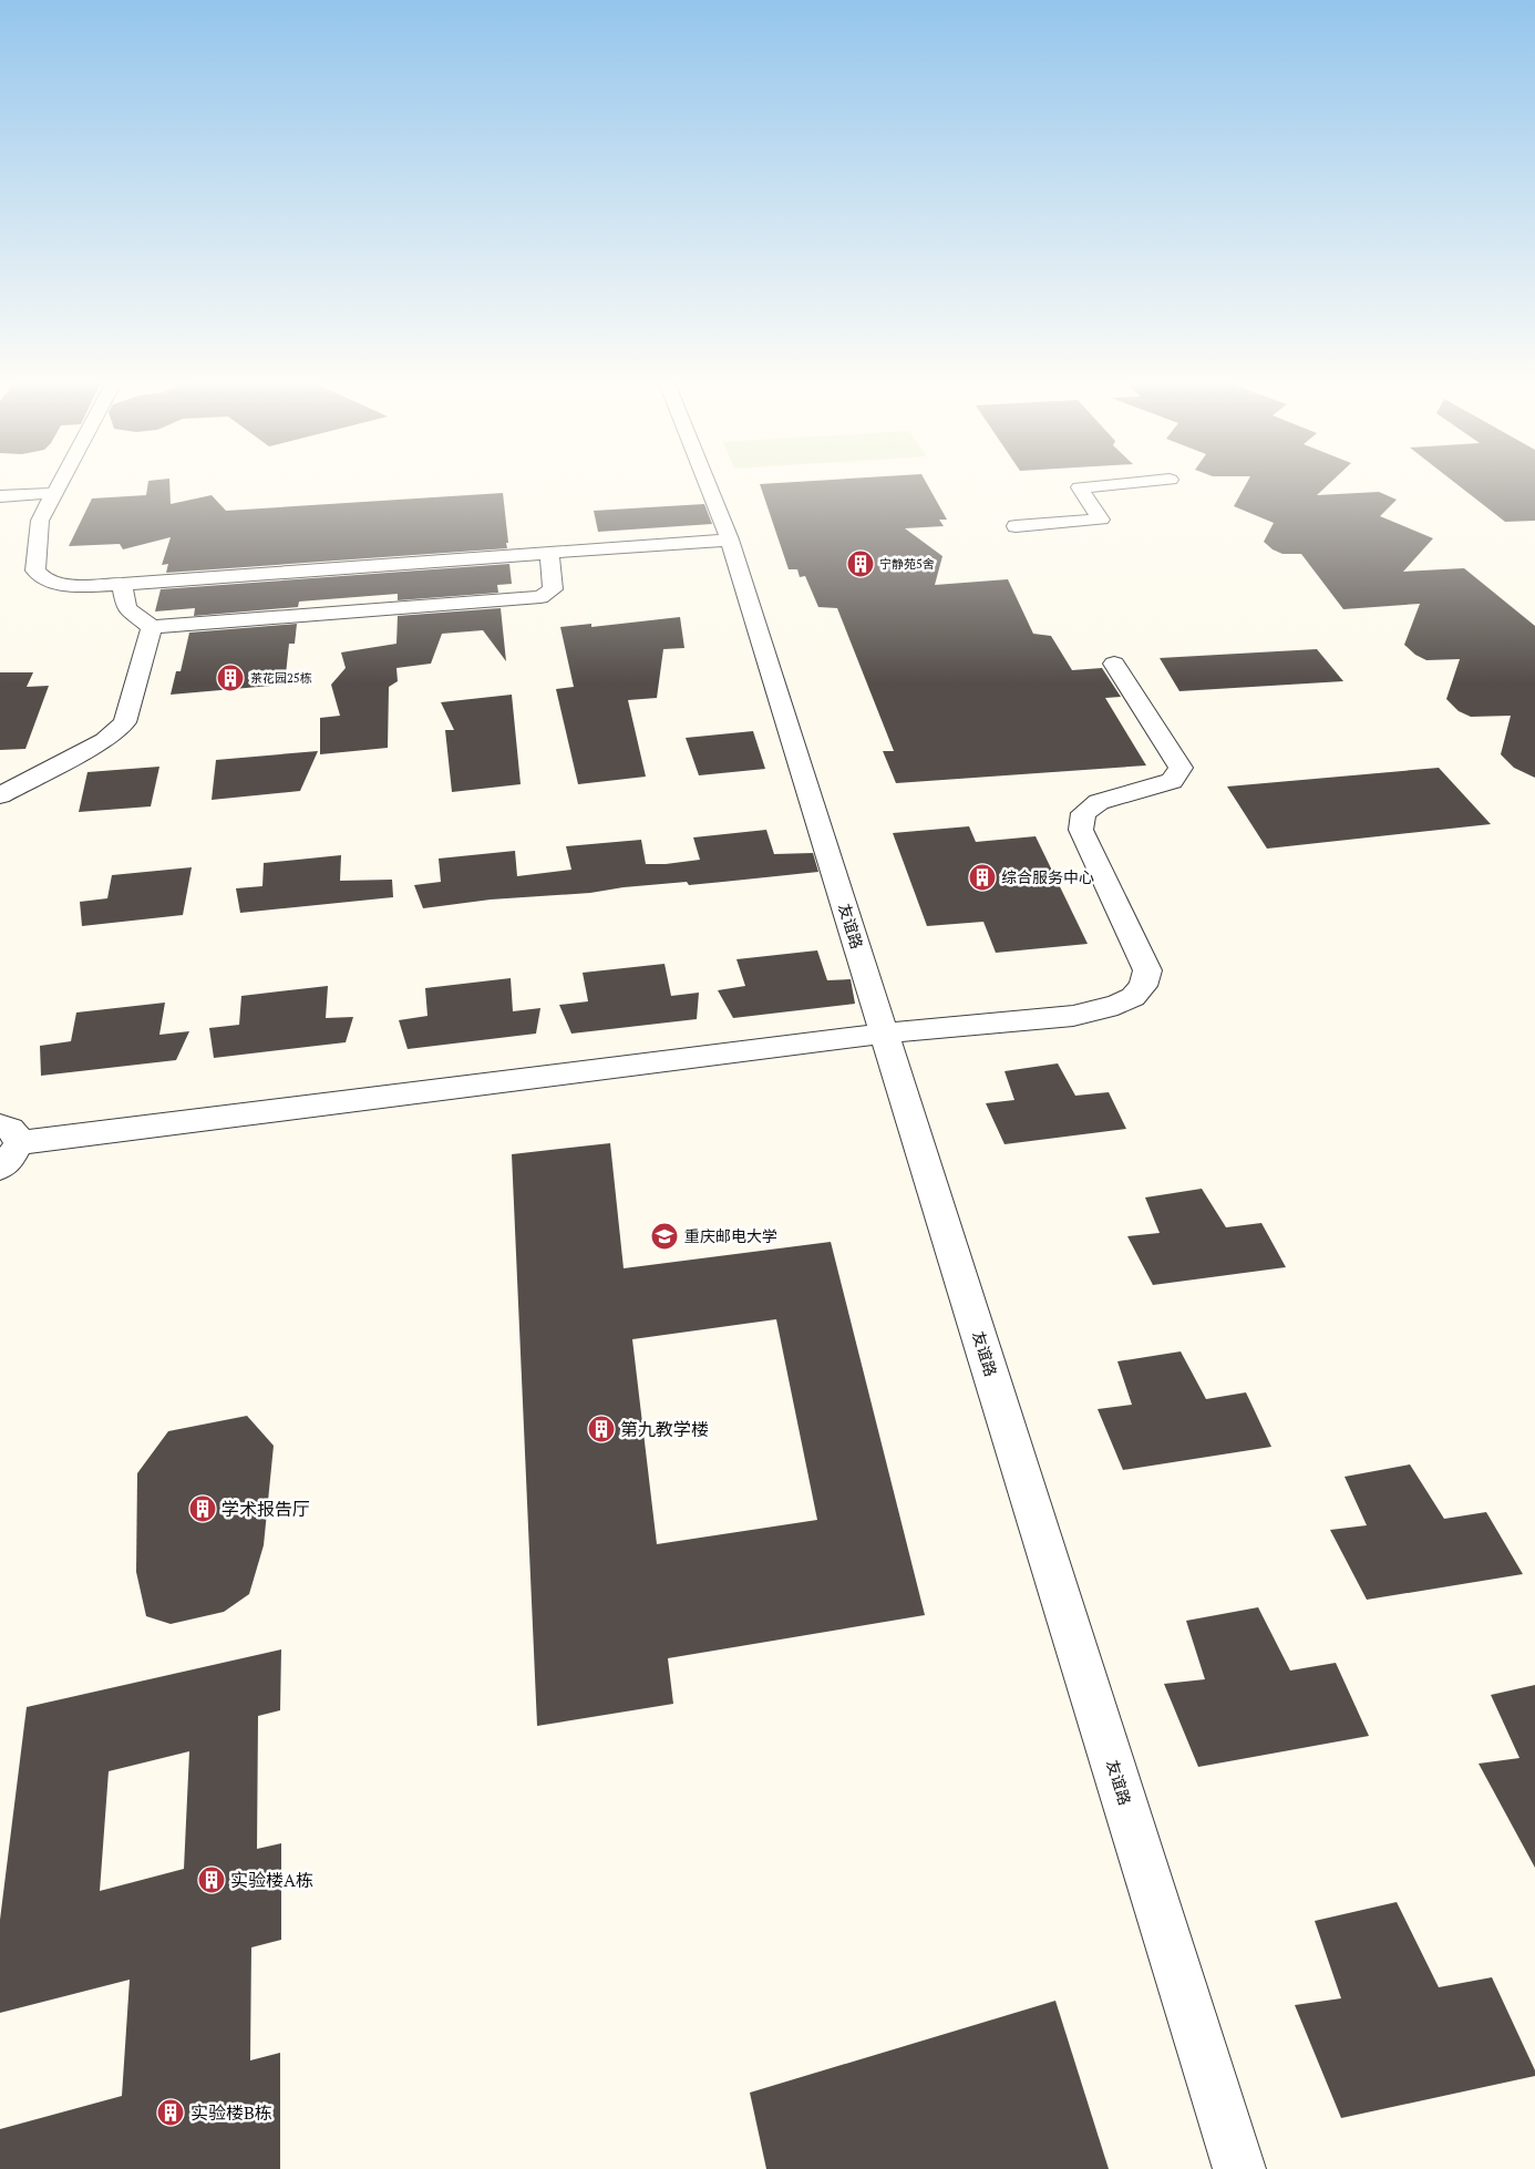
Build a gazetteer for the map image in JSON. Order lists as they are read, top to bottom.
{
  "streets": {
    "street": ["友谊路"]
  },
  "places": {
    "building": [
      "宁静苑5舍",
      "茶花园25栋",
      "综合服务中心",
      "第九教学楼",
      "学术报告厅",
      "实验楼A栋",
      "实验楼B栋"
    ],
    "school or university": ["重庆邮电大学"]
  }
}
